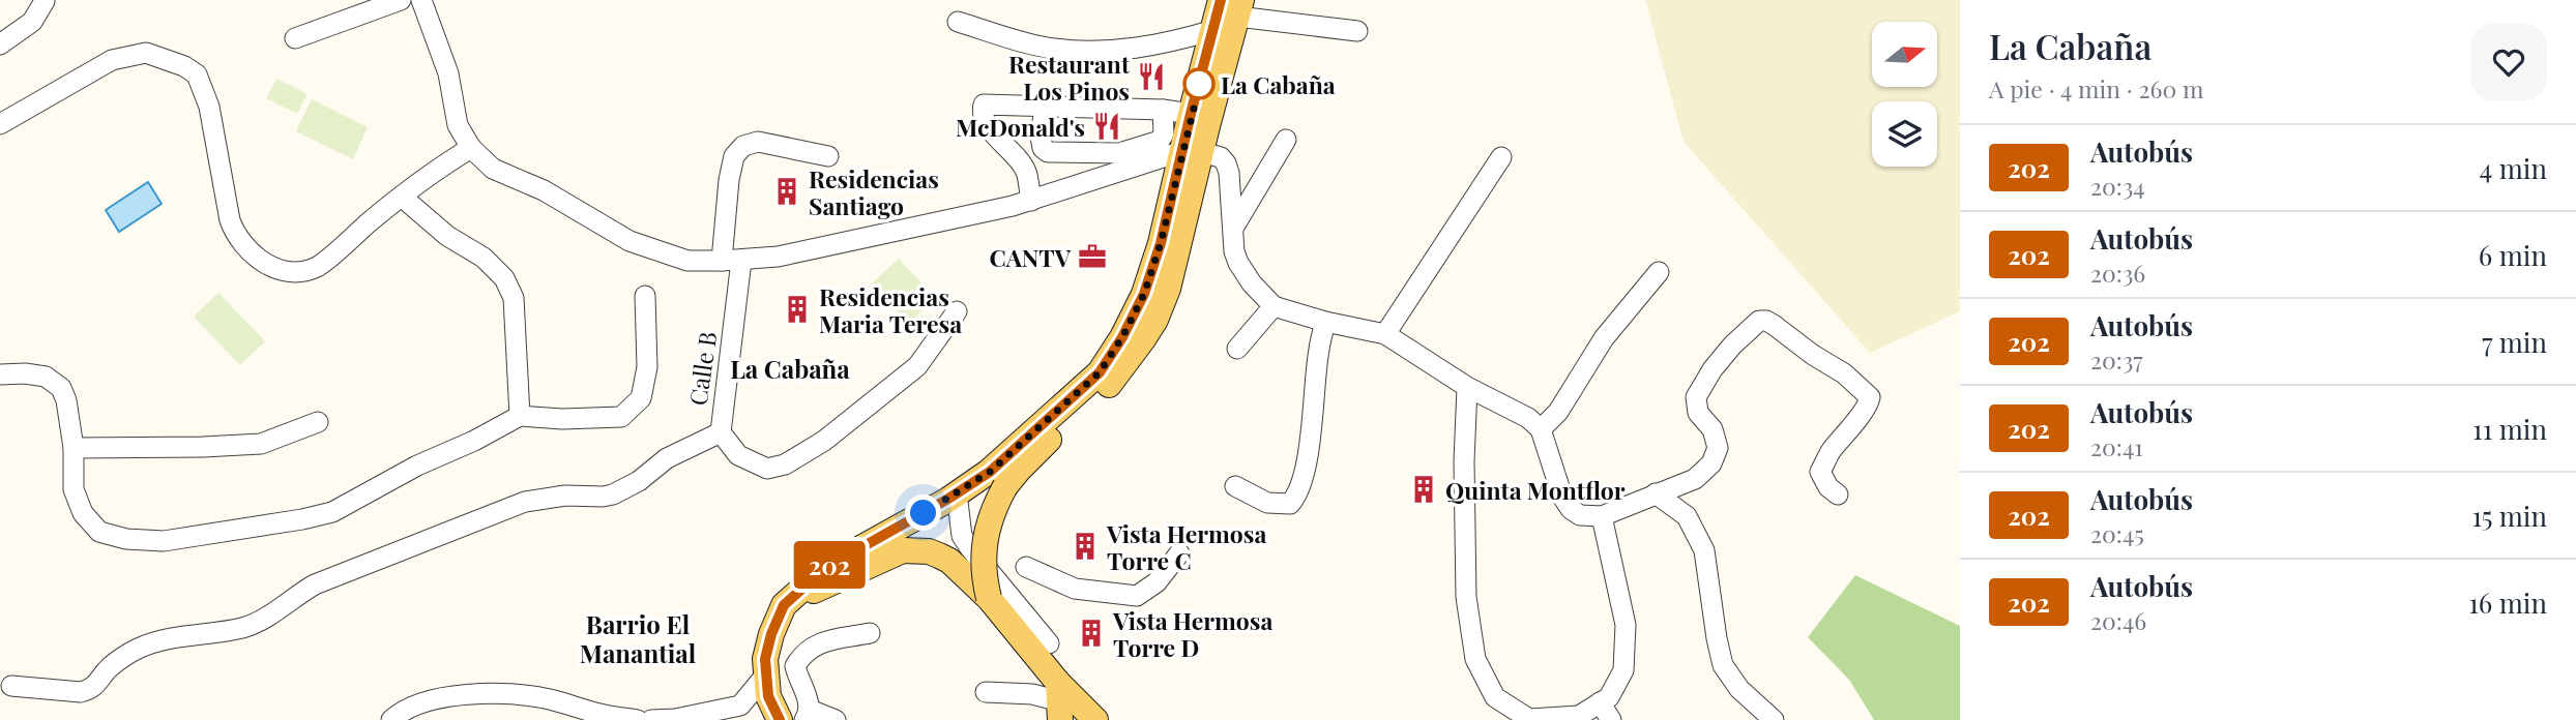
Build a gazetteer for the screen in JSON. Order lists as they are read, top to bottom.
{
  "streets": {
    "street": ["Calle B"]
  },
  "districts": ["La Cabaña", "Barrio El Manantial"],
  "places": {
    "restaurant": ["Restaurant Los Pinos", "McDonald's"],
    "other": ["La Cabaña"],
    "building": [
      "Residencias Santiago",
      "Residencias Maria Teresa",
      "Quinta Montflor",
      "Vista Hermosa Torre C",
      "Vista Hermosa Torre D"
    ],
    "office": ["CANTV"]
  },
  "lines": ["bus line 202"],
  "north": "right",
  "page": {
    "on_map": "202",
    "heading": ["La Cabaña", "A pie · 4 min · 260 m"],
    "list": [
      {
        "mark": "202",
        "name": "Autobús",
        "note": "20:34",
        "value": "4 min"
      },
      {
        "mark": "202",
        "name": "Autobús",
        "note": "20:36",
        "value": "6 min"
      },
      {
        "mark": "202",
        "name": "Autobús",
        "note": "20:37",
        "value": "7 min"
      },
      {
        "mark": "202",
        "name": "Autobús",
        "note": "20:41",
        "value": "11 min"
      },
      {
        "mark": "202",
        "name": "Autobús",
        "note": "20:45",
        "value": "15 min"
      },
      {
        "mark": "202",
        "name": "Autobús",
        "note": "20:46",
        "value": "16 min"
      }
    ]
  }
}
